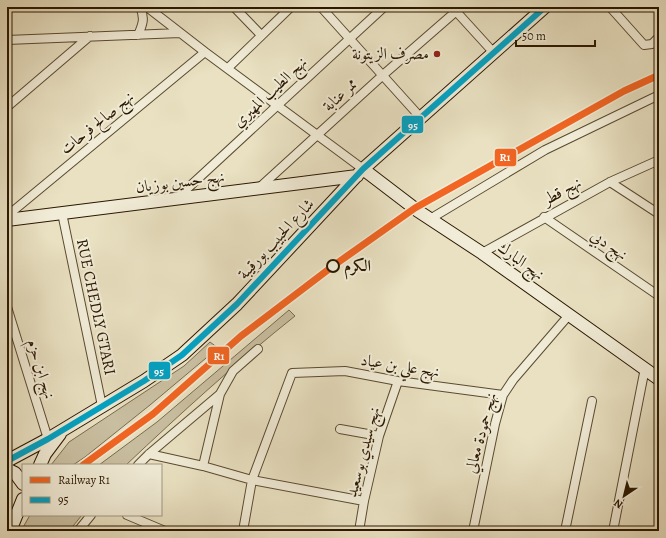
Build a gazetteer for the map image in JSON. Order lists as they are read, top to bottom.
{
  "streets": {
    "street": [
      "نهج الطيب المهيري",
      "ممر عنابة",
      "نهج صالح فرحات",
      "نهج حسين بوزيان",
      "نهج قطر",
      "شارع الحبيب بورقيبة",
      "نهج دبي",
      "نهج البارك",
      "RUE CHEDLY GTARI",
      "نهج علي بن عياد",
      "نهج ابن حزم",
      "نهج حمودة معالي",
      "نهج سيدي بوسعيد"
    ]
  },
  "crossings": [
    ["نهج الطيب المهيري", "نهج حسين بوزيان"],
    ["ممر عنابة", "نهج حسين بوزيان"],
    ["نهج حسين بوزيان", "شارع الحبيب بورقيبة"],
    ["نهج حسين بوزيان", "نهج البارك"],
    ["نهج حسين بوزيان", "RUE CHEDLY GTARI"],
    ["نهج قطر", "نهج دبي"],
    ["نهج قطر", "نهج البارك"],
    ["شارع الحبيب بورقيبة", "نهج البارك"],
    ["شارع الحبيب بورقيبة", "RUE CHEDLY GTARI"],
    ["شارع الحبيب بورقيبة", "نهج ابن حزم"],
    ["نهج البارك", "نهج حمودة معالي"],
    ["نهج علي بن عياد", "نهج حمودة معالي"],
    ["نهج علي بن عياد", "نهج سيدي بوسعيد"]
  ],
  "places": ["مصرف الزيتونة", "الكرم"],
  "lines": ["transit line 95", "rail line R1"],
  "legend": ["Railway R1", "95"],
  "scale_bar": "50 m",
  "north": "bottom left"
}
